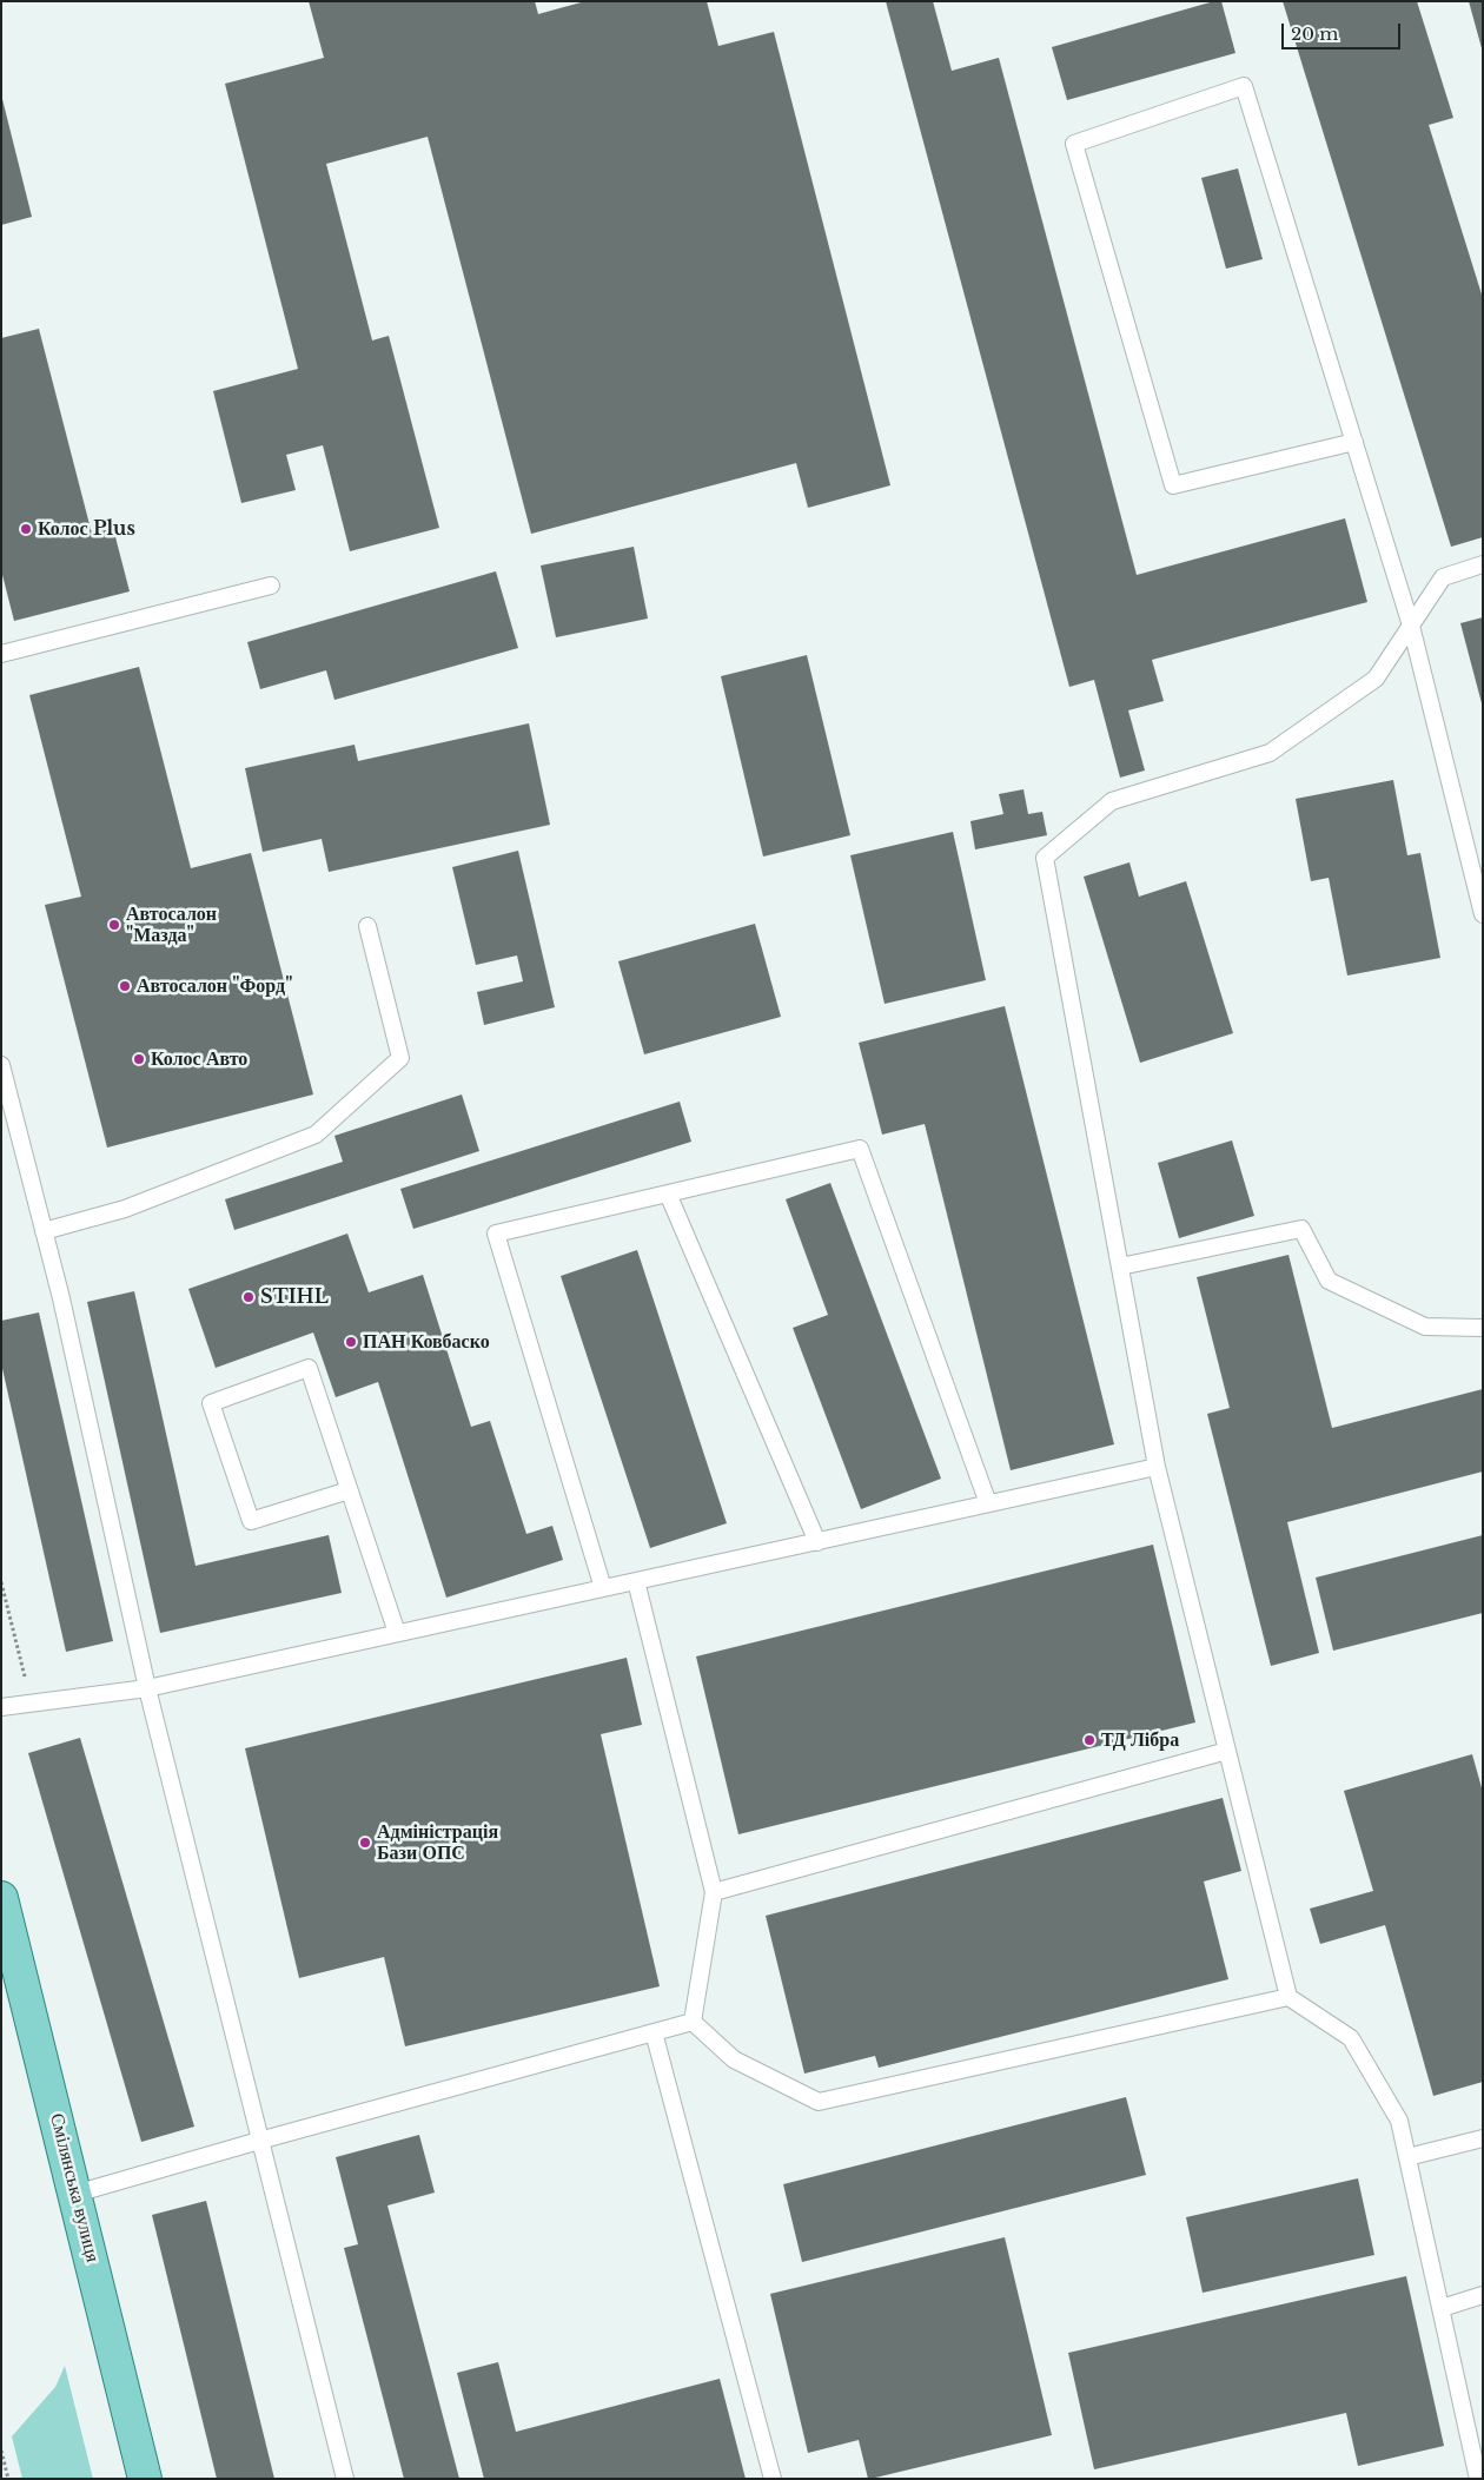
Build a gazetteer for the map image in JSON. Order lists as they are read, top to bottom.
{
  "streets": {
    "main road": ["Смілянська вулиця"]
  },
  "places": [
    "Колос Plus",
    "Автосалон \"Мазда\"",
    "Автосалон \"Форд\"",
    "Колос Авто",
    "STIHL",
    "ПАН Ковбаско",
    "ТД Лібра",
    "Адміністрація Бази ОПС"
  ],
  "scale_bar": "20 m"
}
